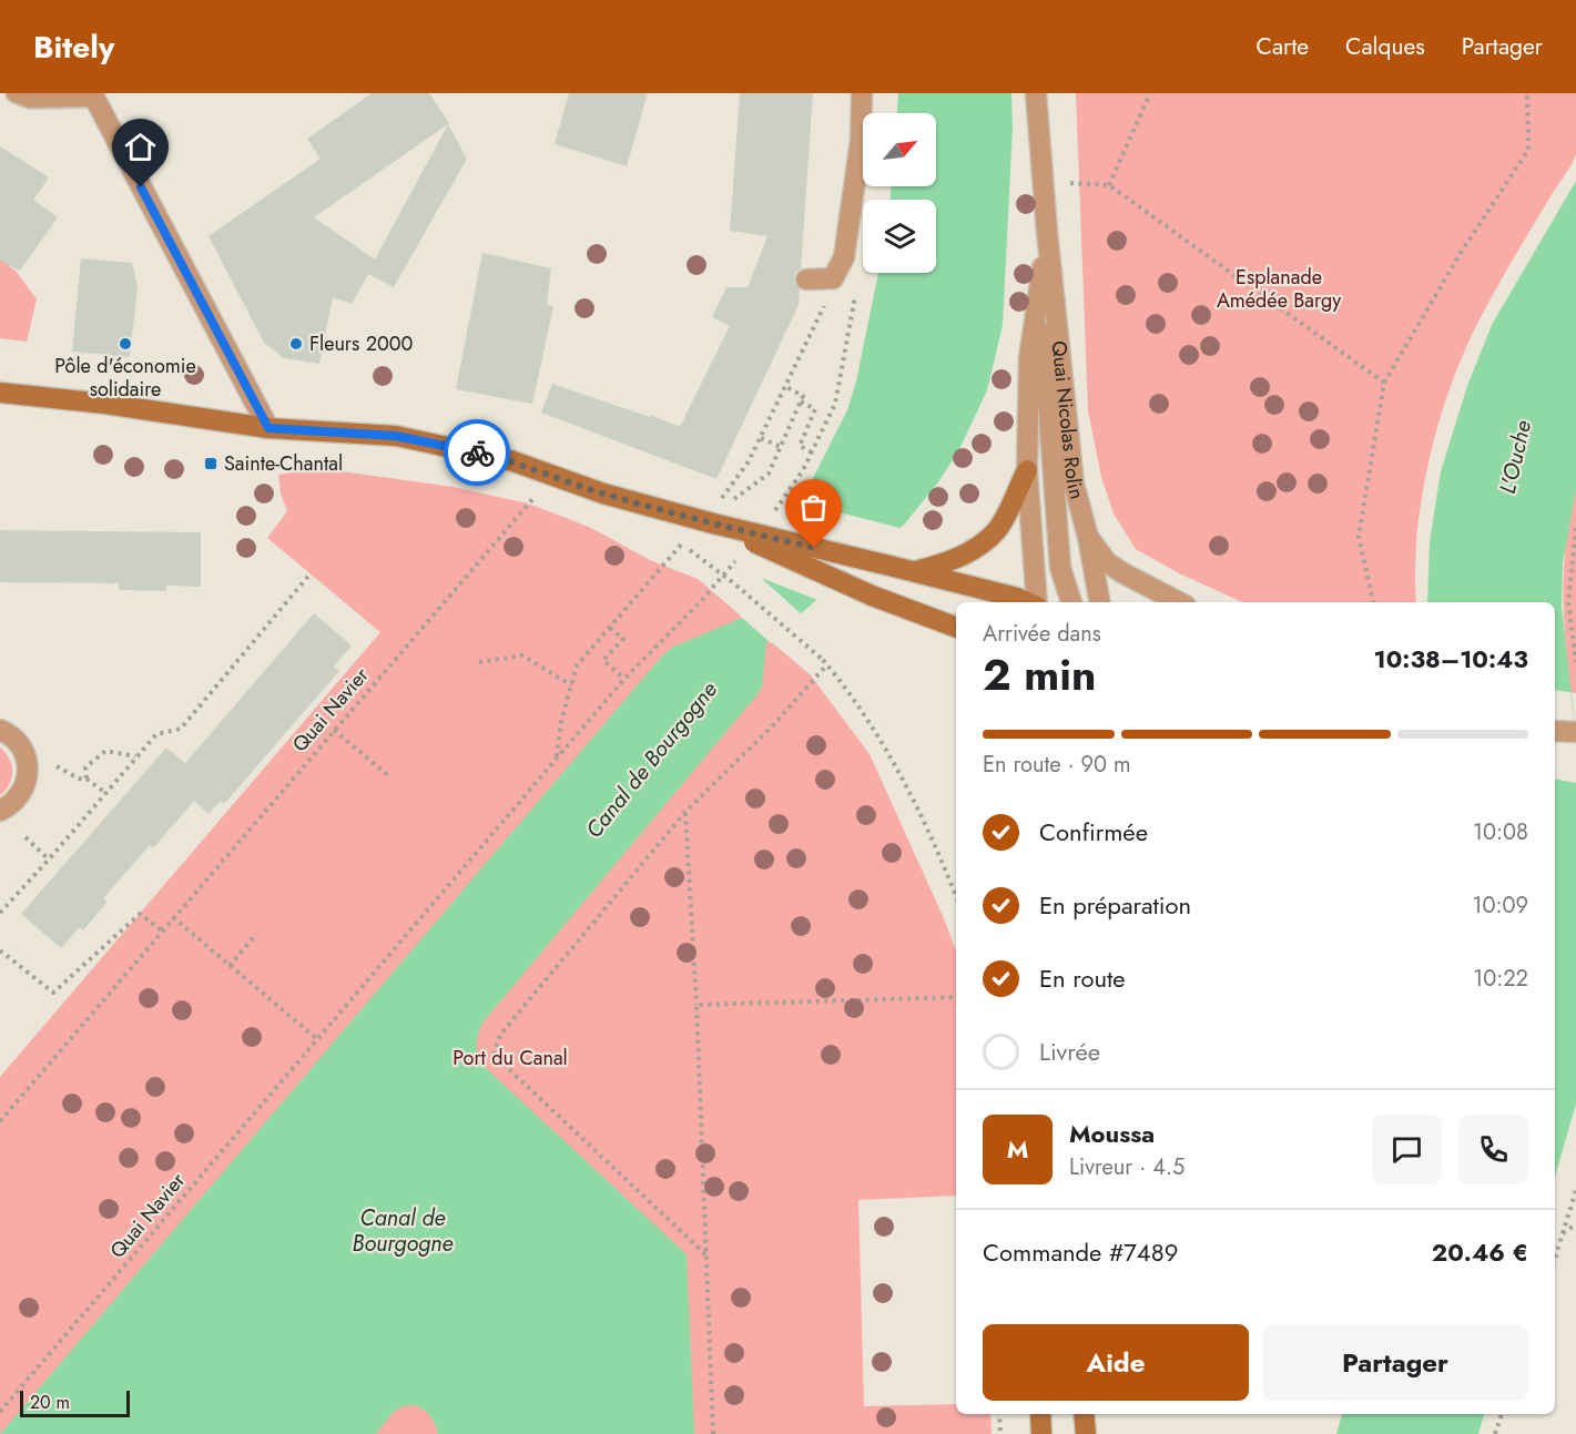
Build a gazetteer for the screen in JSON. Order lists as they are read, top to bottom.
{
  "streets": {
    "street": ["Quai Nicolas Rolin"],
    "path": ["Quai Navier"]
  },
  "water": ["L'Ouche", "Canal de Bourgogne"],
  "parks": ["Esplanade Amédée Bargy", "Port du Canal"],
  "places": {
    "other": ["Pôle d'économie solidaire", "Fleurs 2000"],
    "transit": ["Sainte-Chantal"]
  },
  "scale_bar": "20 m",
  "north": "top right",
  "page": {
    "header": "Bitely",
    "nav": ["Carte", "Calques", "Partager"],
    "heading": ["2 min", "Arrivée dans", "10:38–10:43"],
    "panel": [
      "Moussa",
      "Livreur · 4.5",
      "Commande #7489",
      "20.46 €"
    ],
    "bar": "En route · 90 m",
    "list": [
      ["Confirmée", "10:08"],
      ["En préparation", "10:09"],
      ["En route", "10:22"],
      "Livrée"
    ],
    "round": "M",
    "buttons": ["Aide", "Partager"],
    "scale": "20 m"
  }
}
